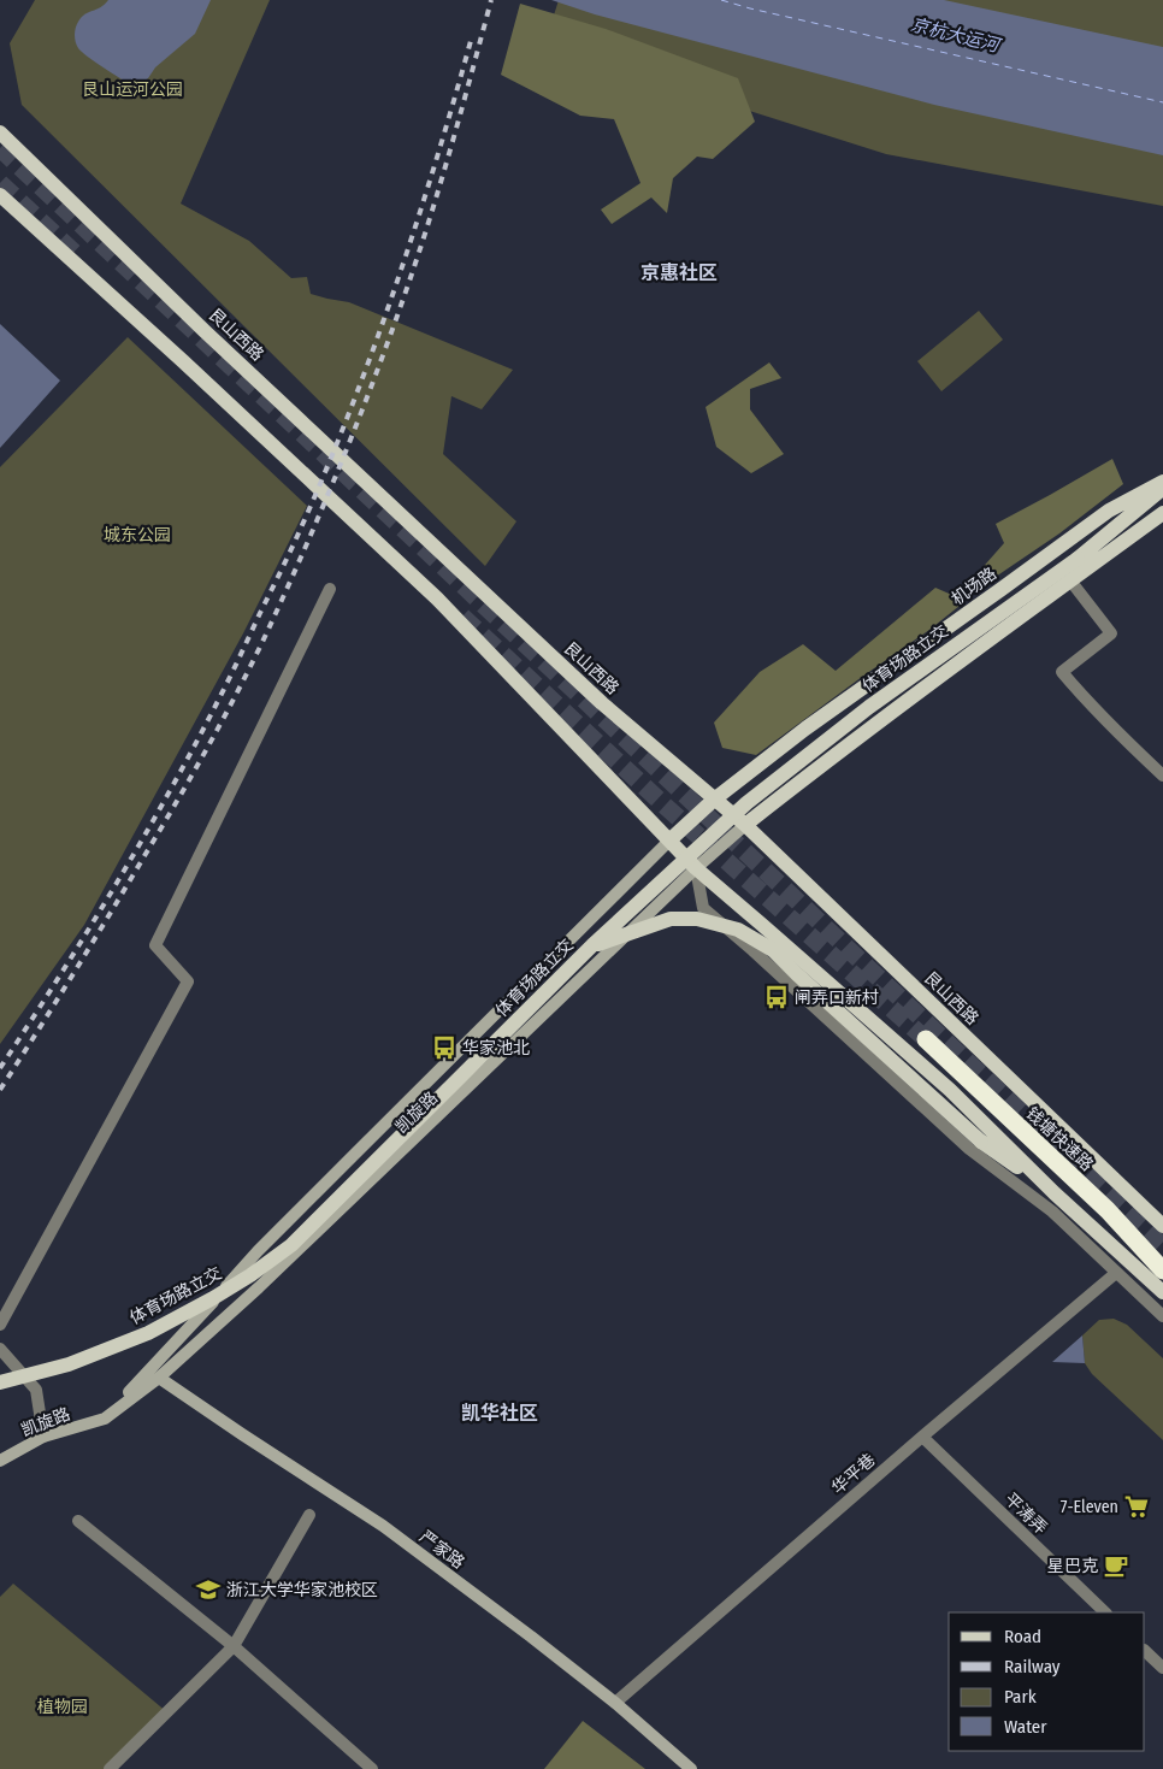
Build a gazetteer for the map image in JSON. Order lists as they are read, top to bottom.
{
  "streets": {
    "highway": ["钱塘快速路"],
    "main road": [
      "艮山西路",
      "机场路",
      "体育场路立交",
      "凯旋路",
      "严家路"
    ],
    "street": ["华平巷", "平涛弄"]
  },
  "crossings": [
    ["艮山西路", "机场路"],
    ["艮山西路", "凯旋路"],
    ["机场路", "凯旋路"],
    ["凯旋路", "严家路"],
    ["华平巷", "平涛弄"],
    ["华平巷", "严家路"]
  ],
  "districts": ["京惠社区", "凯华社区"],
  "water": ["京杭大运河"],
  "parks": ["艮山运河公园", "城东公园", "植物园"],
  "places": {
    "bus stop": ["闸弄口新村", "华家池北"],
    "supermarket": ["7-Eleven"],
    "cafe": ["星巴克"],
    "school or university": ["浙江大学华家池校区"]
  },
  "legend": [
    "Road",
    "Railway",
    "Park",
    "Water"
  ]
}
